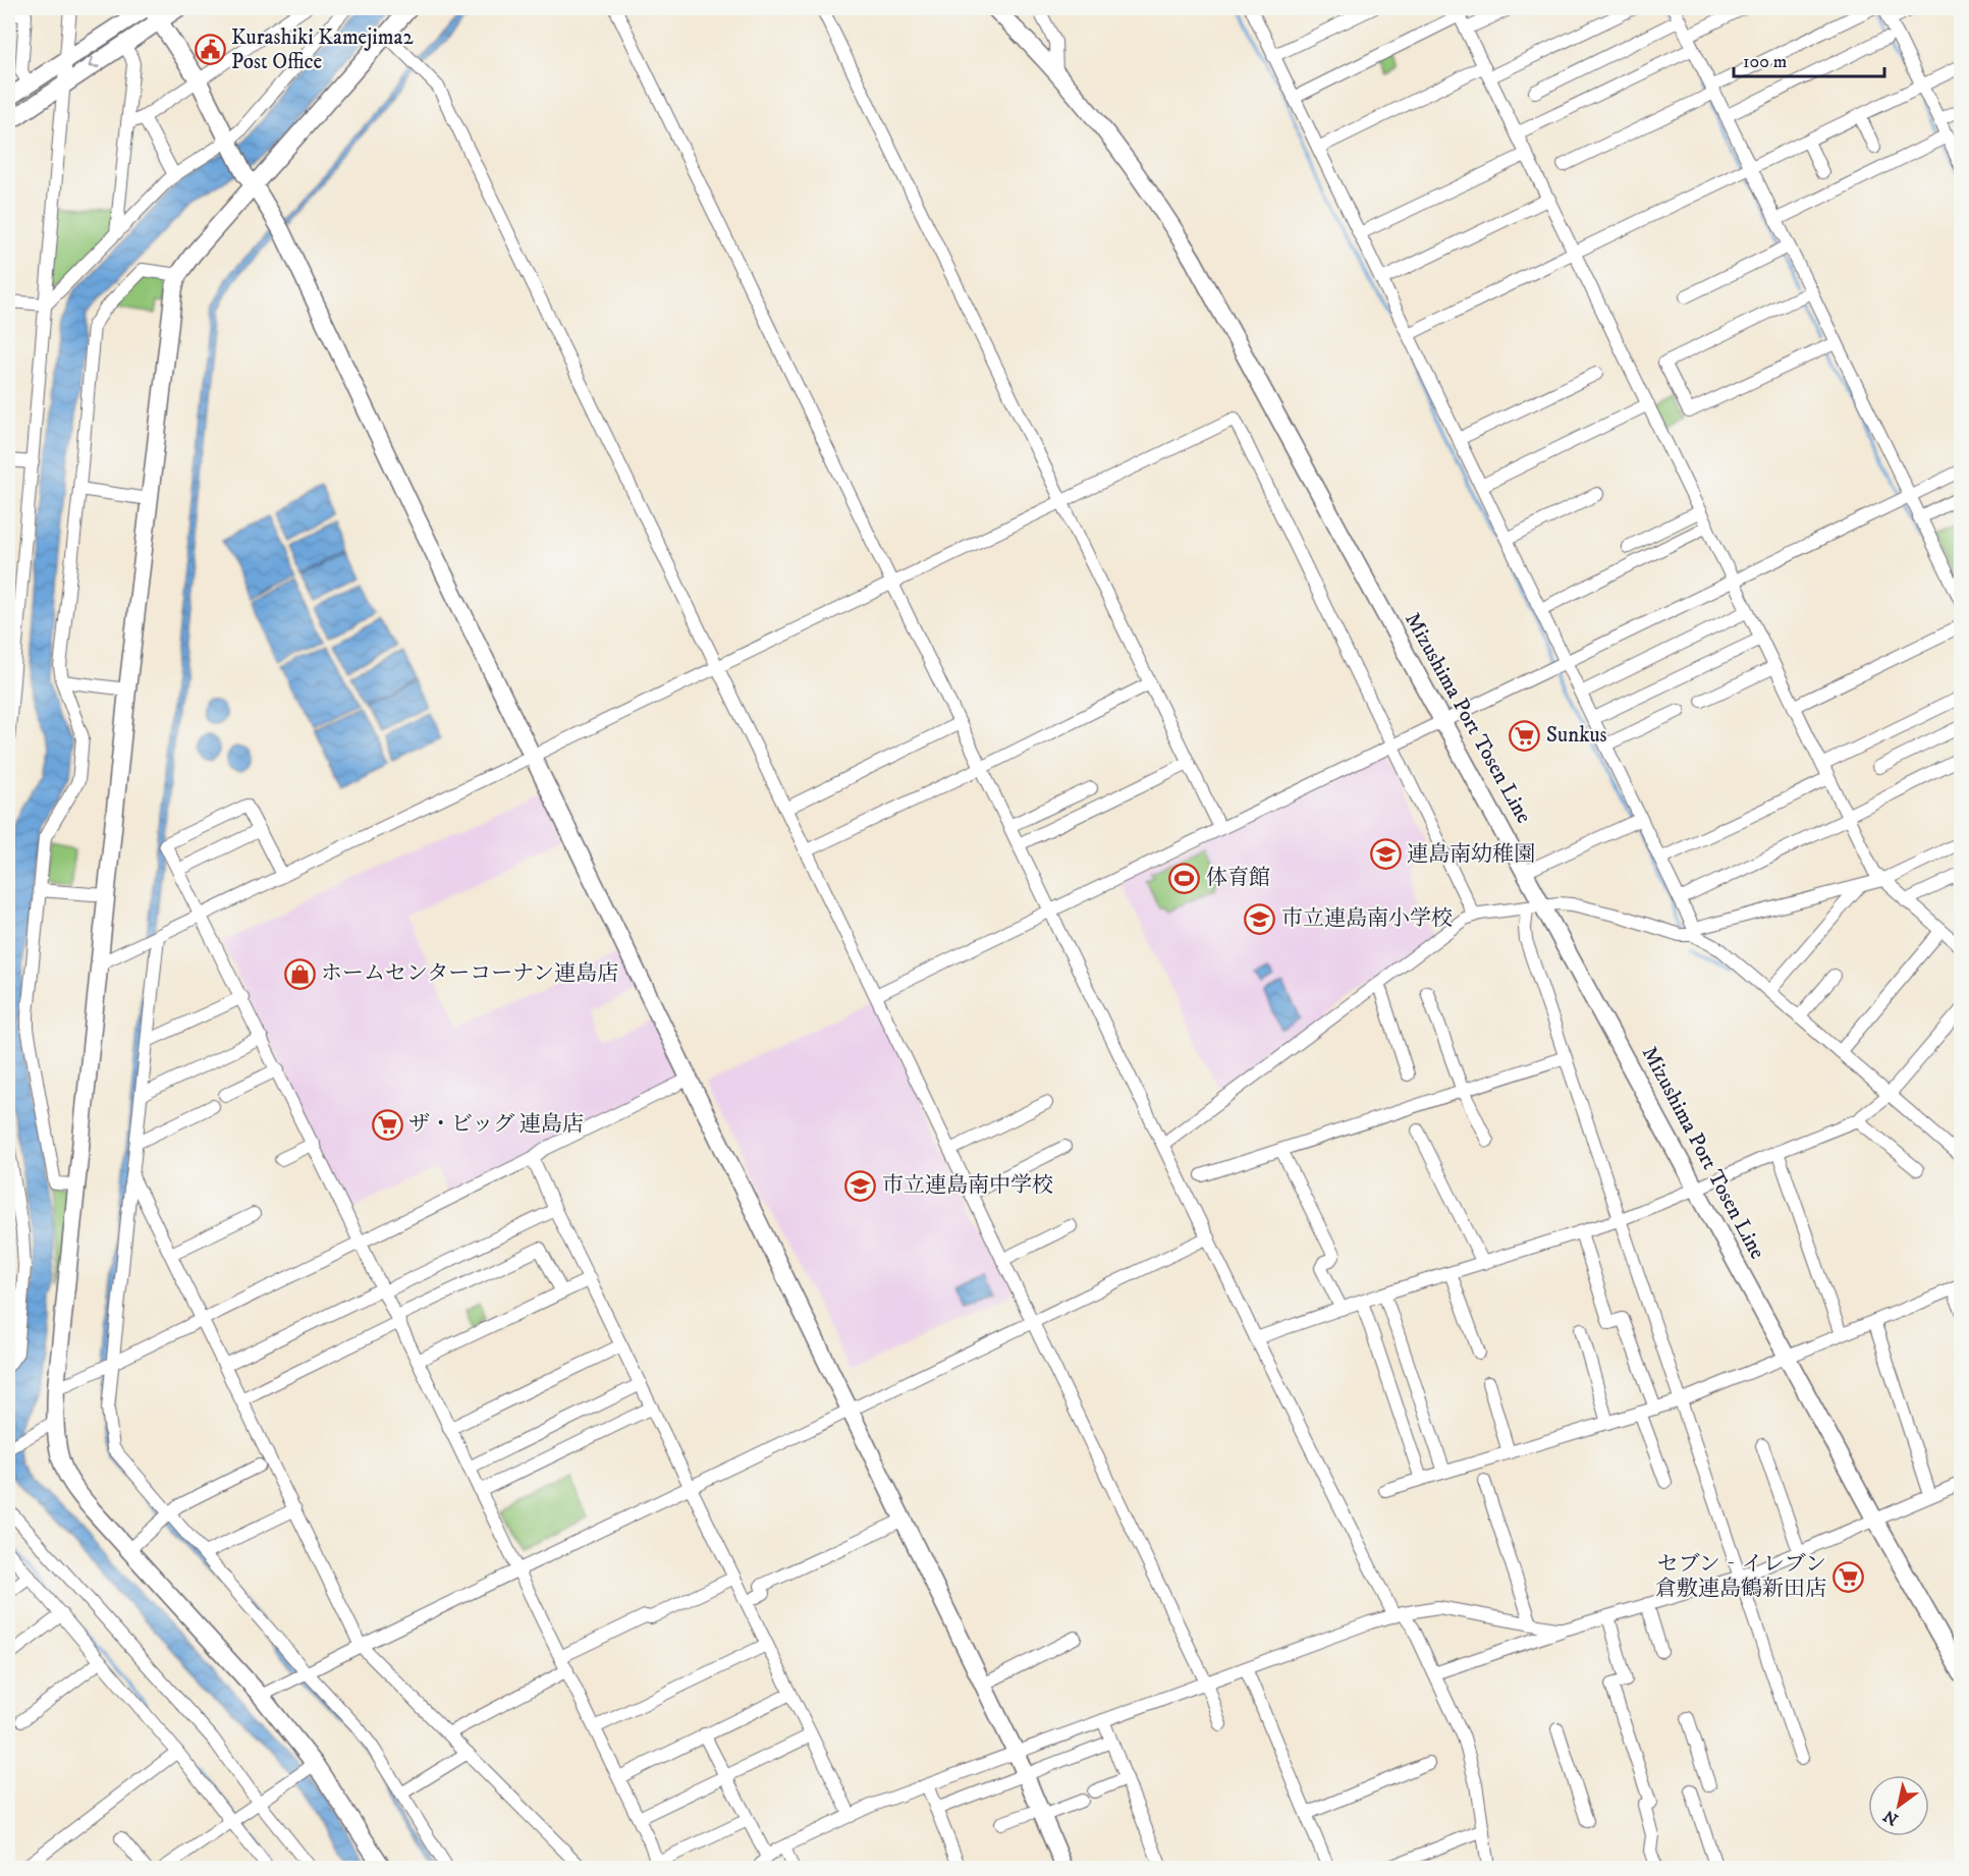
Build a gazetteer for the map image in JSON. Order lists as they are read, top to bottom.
{
  "streets": {
    "street": ["Mizushima Port Tosen Line"]
  },
  "places": {
    "public building": ["Kurashiki Kamejima2 Post Office"],
    "supermarket": ["Sunkus", "ザ・ビッグ 連島店", "セブン‐イレブン 倉敷連島鶴新田店"],
    "school or university": ["連島南幼稚園", "市立連島南小学校", "市立連島南中学校"],
    "sports": ["体育館"],
    "shop": ["ホームセンターコーナン連島店"]
  },
  "scale_bar": "100 m",
  "north": "bottom left"
}
